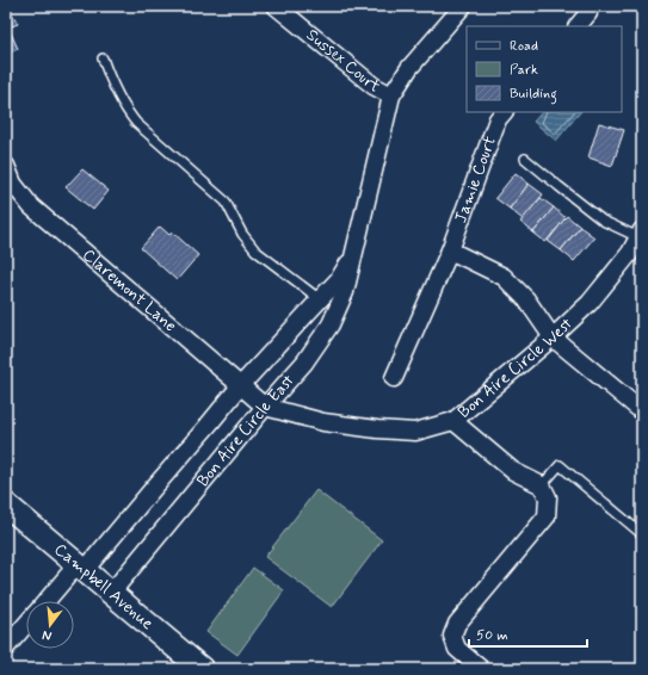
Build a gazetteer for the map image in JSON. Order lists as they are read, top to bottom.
{
  "streets": {
    "street": [
      "Sussex Court",
      "Jamie Court",
      "Claremont Lane",
      "Bon Aire Circle West",
      "Bon Aire Circle East",
      "Campbell Avenue"
    ]
  },
  "crossings": [
    ["Sussex Court", "Bon Aire Circle East"],
    ["Claremont Lane", "Bon Aire Circle West"],
    ["Claremont Lane", "Bon Aire Circle East"],
    ["Bon Aire Circle West", "Bon Aire Circle East"],
    ["Bon Aire Circle East", "Campbell Avenue"]
  ],
  "legend": ["Road", "Park", "Building"],
  "scale_bar": "50 m",
  "north": "bottom"
}
